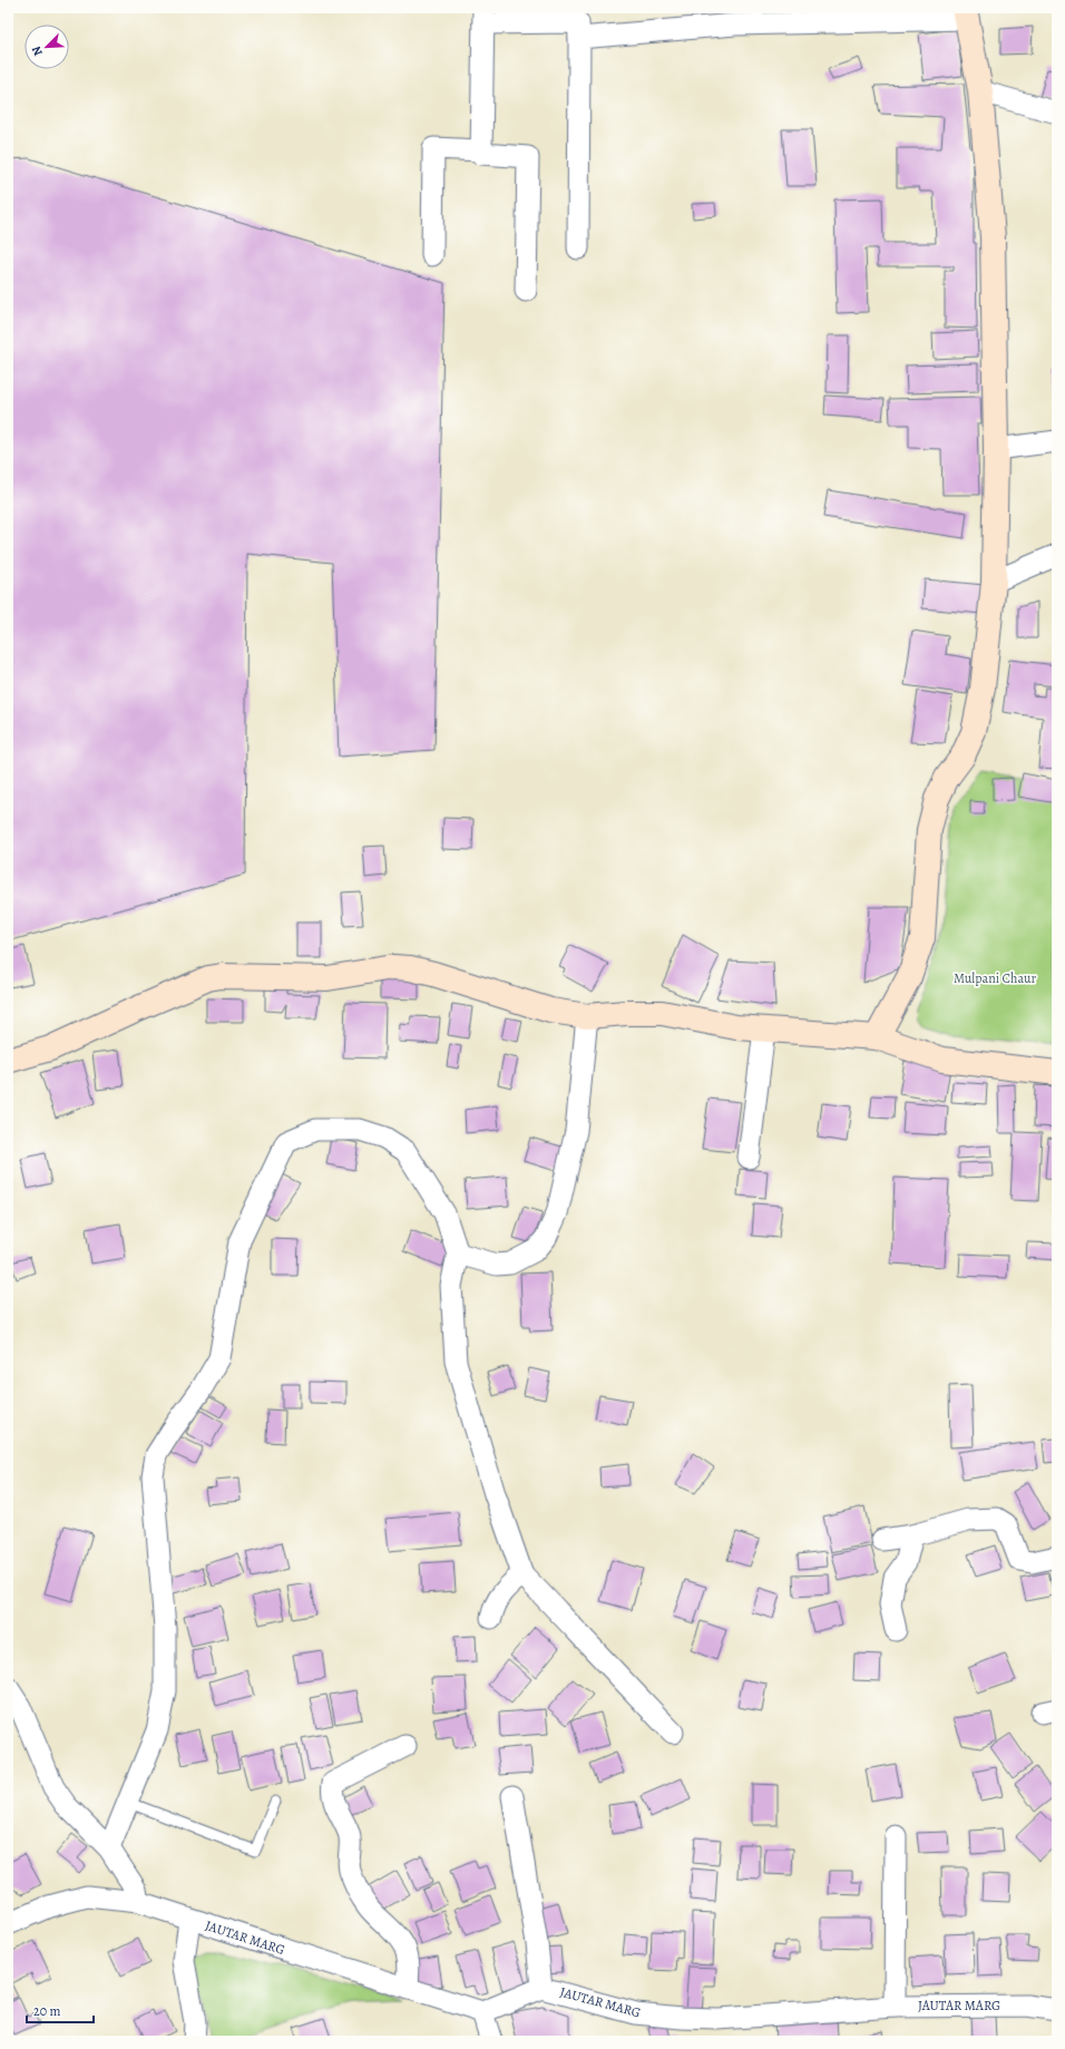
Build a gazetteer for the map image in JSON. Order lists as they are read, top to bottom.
{
  "streets": {
    "street": ["JAUTAR MARG"]
  },
  "parks": ["Mulpani Chaur"],
  "scale_bar": "20 m",
  "north": "bottom left"
}
